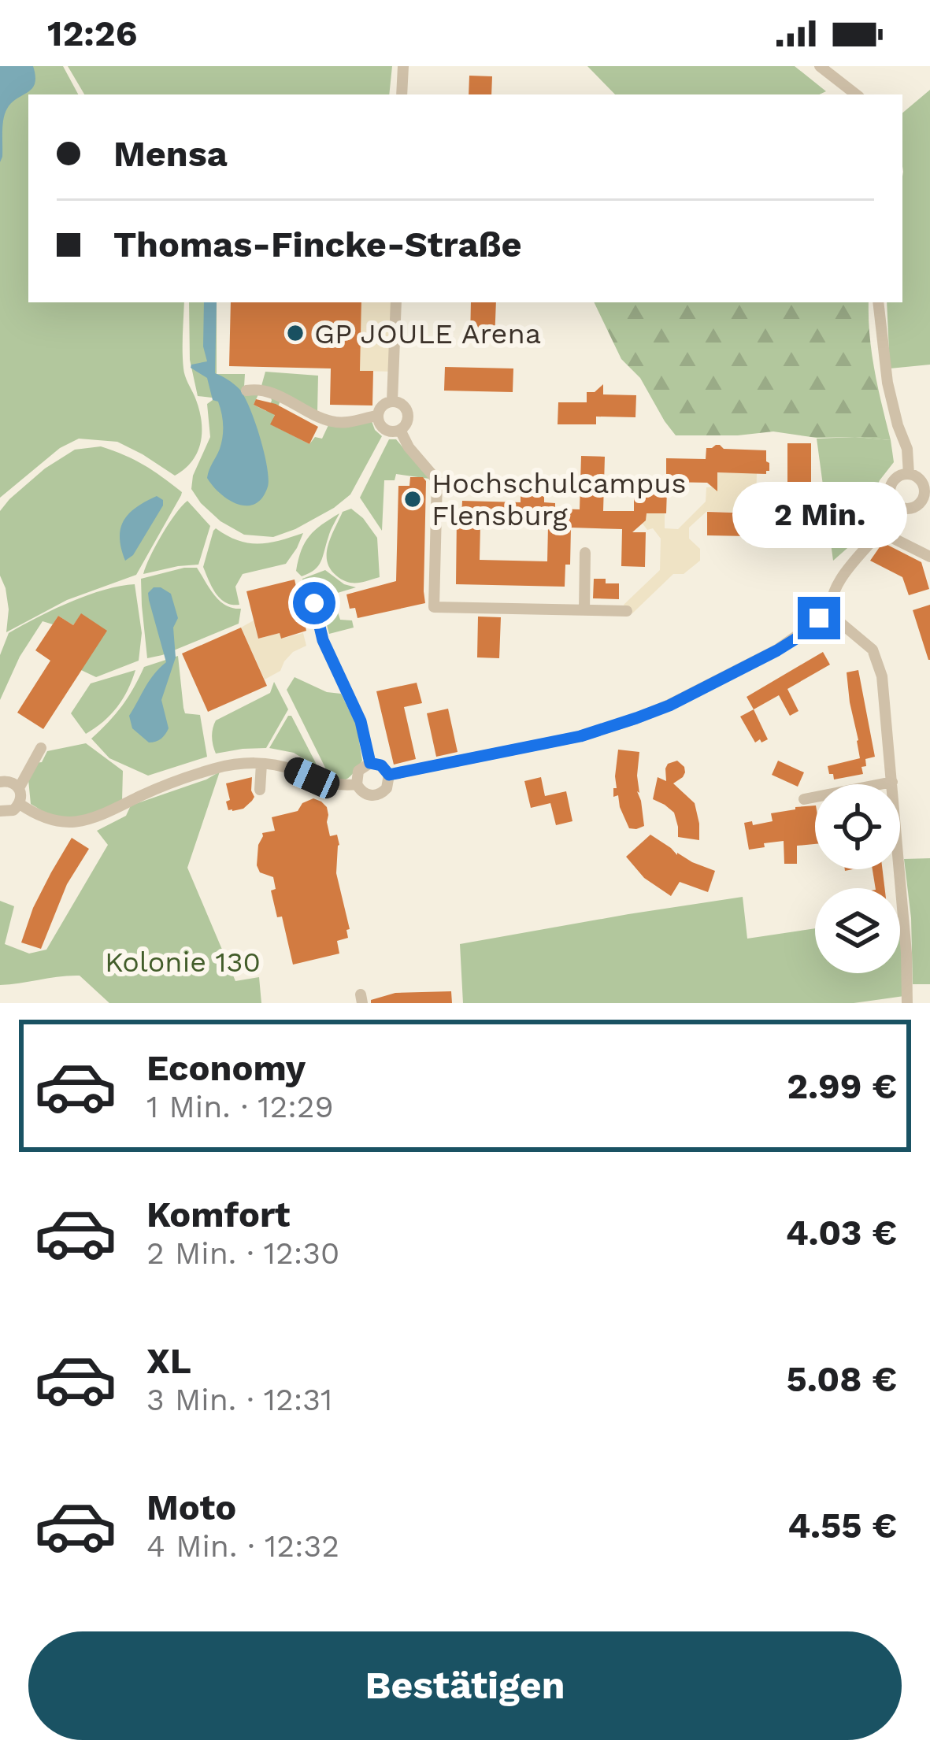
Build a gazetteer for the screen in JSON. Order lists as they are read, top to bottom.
{
  "parks": ["Kolonie 130"],
  "places": ["GP JOULE Arena", "Hochschulcampus Flensburg"],
  "page": {
    "status": "12:26",
    "banner": ["Mensa", "Thomas-Fincke-Straße"],
    "bubble": "2 Min.",
    "list": [
      {
        "name": "Economy",
        "note": "1 Min. · 12:29",
        "value": "2.99 €"
      },
      {
        "name": "Komfort",
        "note": "2 Min. · 12:30",
        "value": "4.03 €"
      },
      {
        "name": "XL",
        "note": "3 Min. · 12:31",
        "value": "5.08 €"
      },
      {
        "name": "Moto",
        "note": "4 Min. · 12:32",
        "value": "4.55 €"
      }
    ],
    "buttons": "Bestätigen"
  }
}
